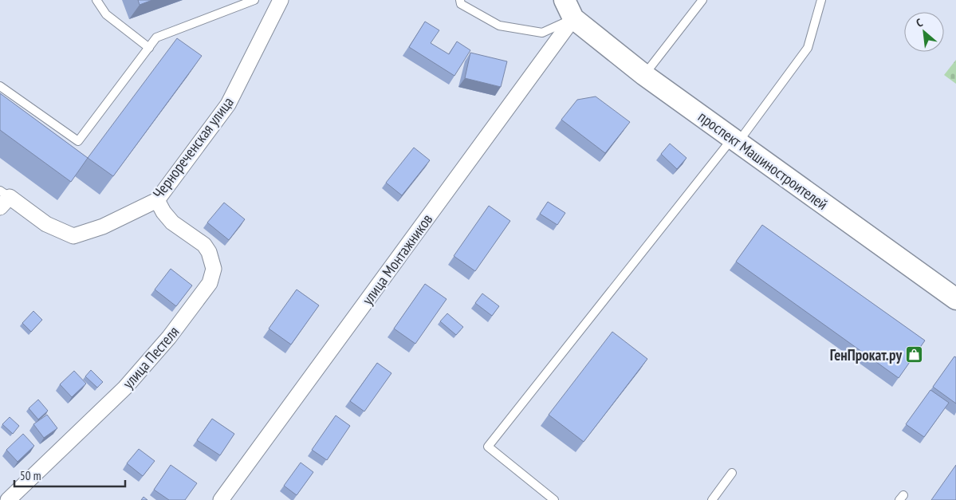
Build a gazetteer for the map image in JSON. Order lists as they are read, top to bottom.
{
  "streets": {
    "main road": ["проспект Машиностроителей"],
    "street": ["Чернореченская улица", "улица Монтажников", "улица Пестеля"]
  },
  "crossings": [
    ["Чернореченская улица", "улица Пестеля"],
    ["проспект Машиностроителей", "улица Монтажников"]
  ],
  "places": {
    "shop": ["ГенПрокат.ру"]
  },
  "scale_bar": "50 m",
  "north": "top left"
}
